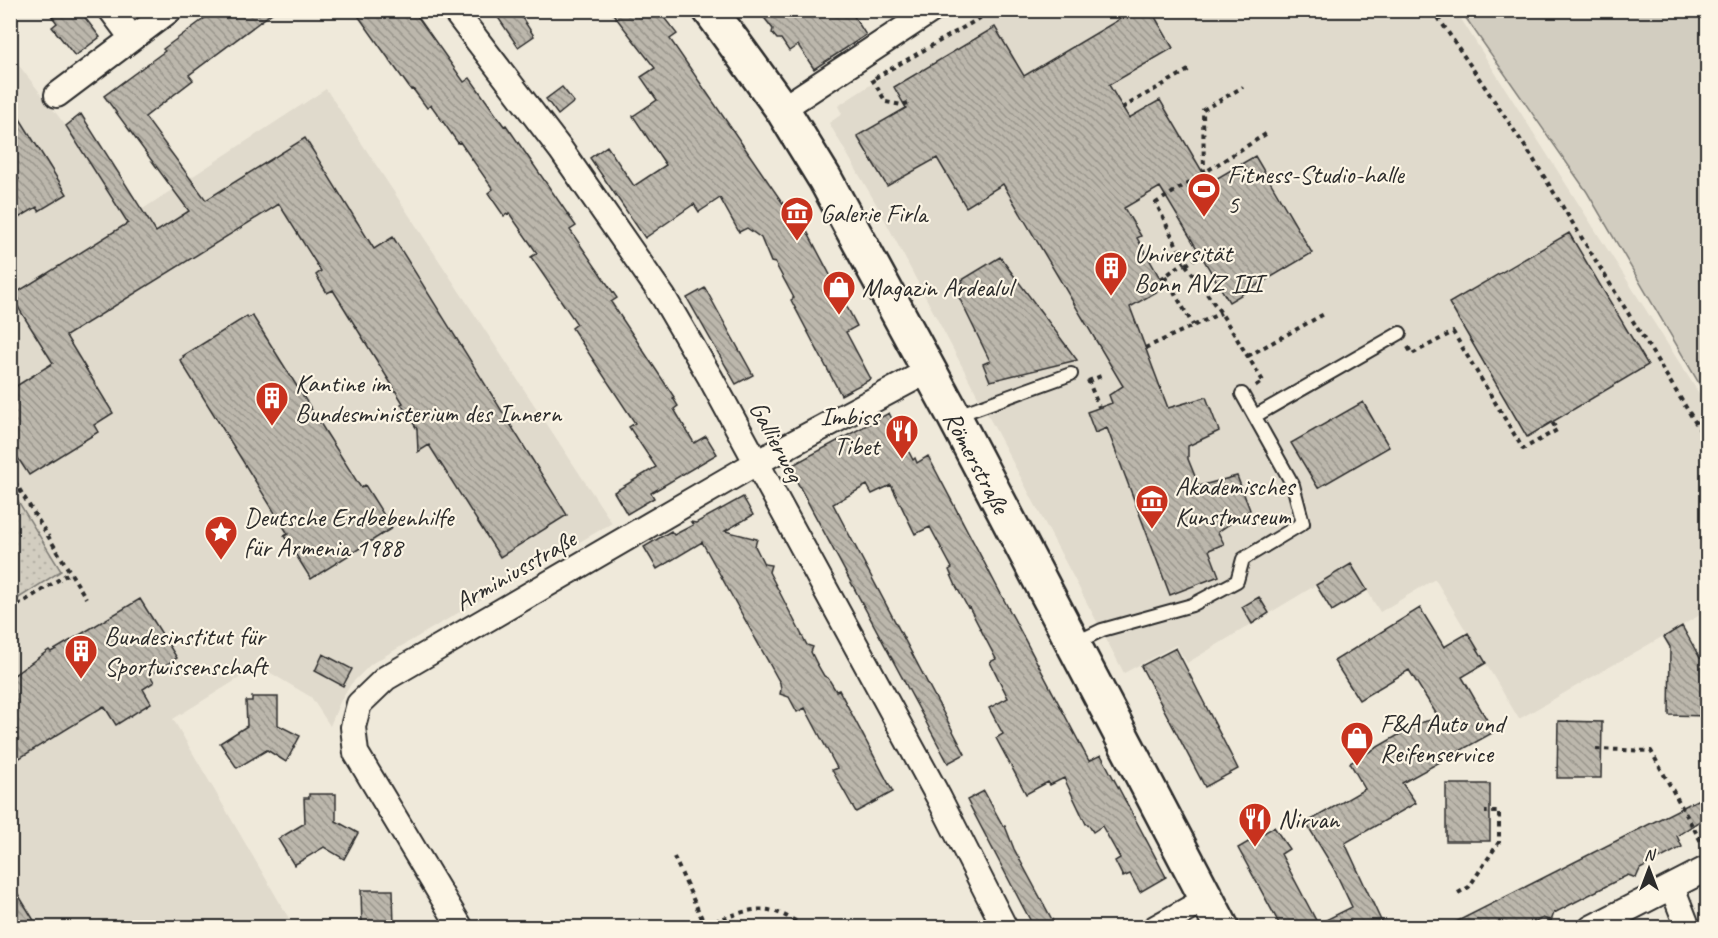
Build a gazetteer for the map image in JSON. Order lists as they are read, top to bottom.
{
  "streets": {
    "street": ["Gallierweg", "Römerstraße", "Arminiusstraße"]
  },
  "crossings": [
    ["Gallierweg", "Arminiusstraße"],
    ["Römerstraße", "Arminiusstraße"]
  ],
  "places": {
    "sports": ["Fitness-Studio-halle 5"],
    "museum": ["Galerie Firla", "Akademisches Kunstmuseum"],
    "building": ["Universität Bonn AVZ III", "Kantine im Bundesministerium des Innern", "Bundesinstitut für Sportwissenschaft"],
    "shop": ["Magazin Ardealul", "F&A Auto und Reifenservice"],
    "restaurant": ["Imbiss Tibet", "Nirvan"],
    "place": ["Deutsche Erdbebenhilfe für Armenia 1988"]
  },
  "north": "top"
}
